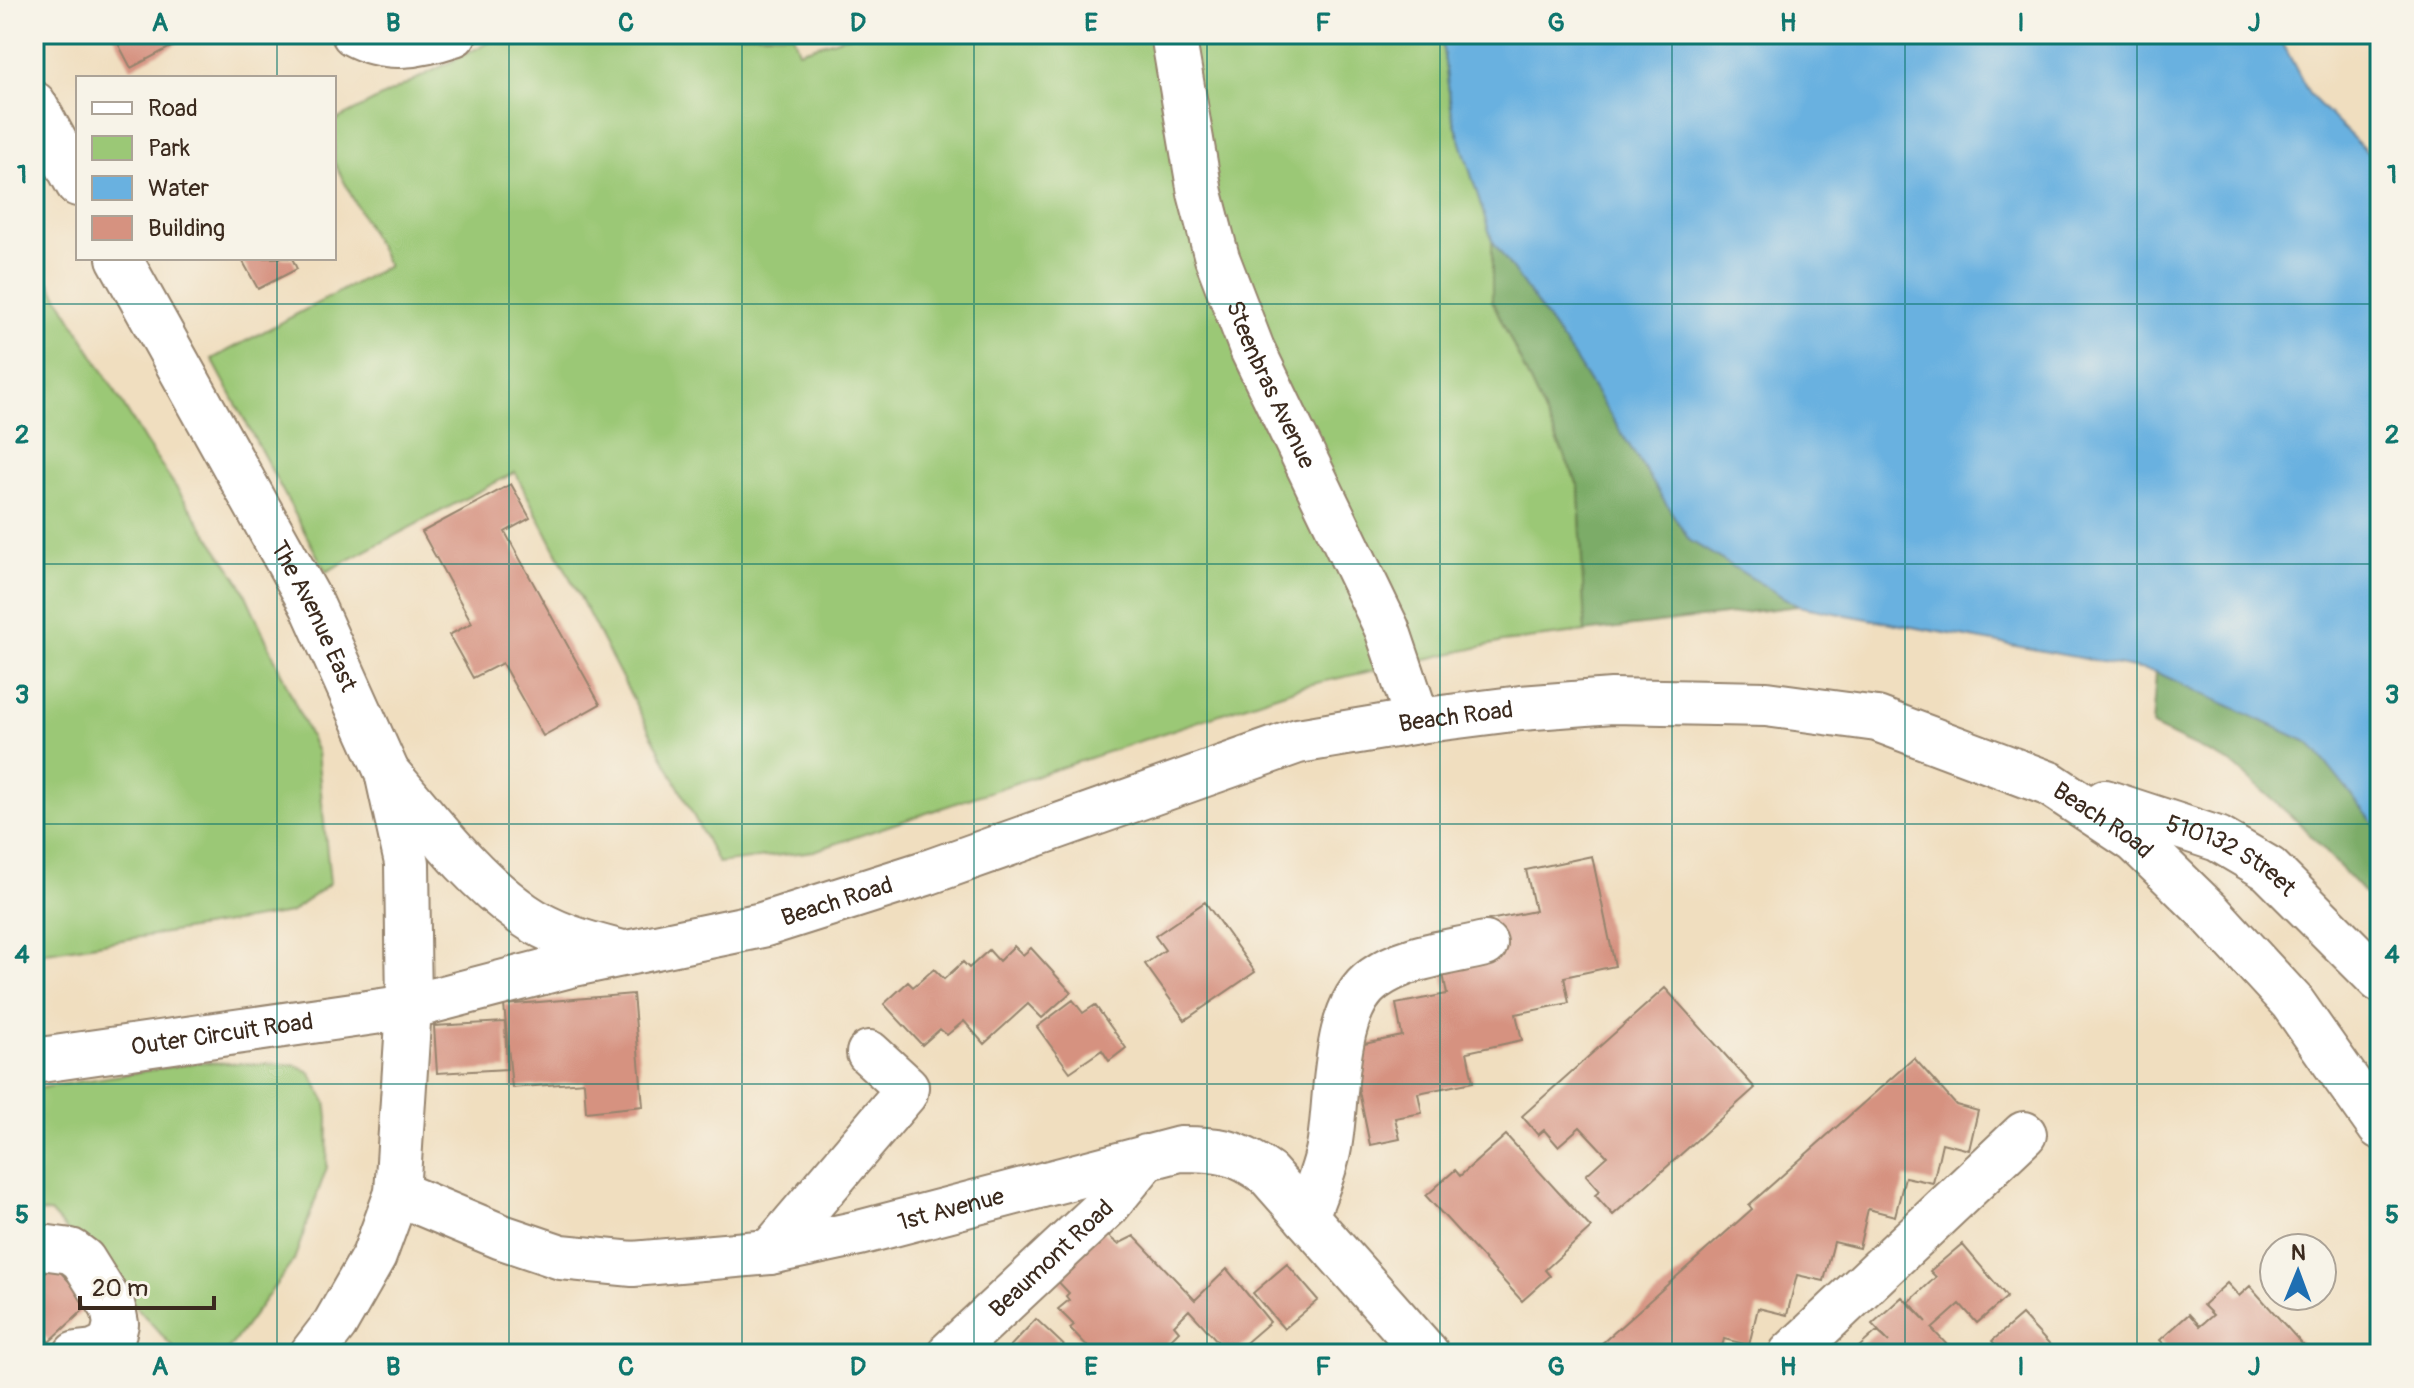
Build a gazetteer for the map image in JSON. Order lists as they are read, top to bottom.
{
  "streets": {
    "street": [
      "Steenbras Avenue",
      "The Avenue East",
      "Beach Road",
      "510132 Street",
      "Outer Circuit Road",
      "1st Avenue",
      "Beaumont Road"
    ]
  },
  "crossings": [
    ["Steenbras Avenue", "Beach Road"],
    ["The Avenue East", "Beach Road"],
    ["The Avenue East", "Outer Circuit Road"],
    ["The Avenue East", "1st Avenue"],
    ["Beach Road", "510132 Street"],
    ["Beach Road", "Outer Circuit Road"],
    ["1st Avenue", "Beaumont Road"]
  ],
  "legend": [
    "Road",
    "Park",
    "Water",
    "Building"
  ],
  "scale_bar": "20 m",
  "north": "top",
  "grid": {
    "columns": [
      "A",
      "B",
      "C",
      "D",
      "E",
      "F",
      "G",
      "H",
      "I",
      "J"
    ],
    "rows": [
      "1",
      "2",
      "3",
      "4",
      "5"
    ]
  }
}
